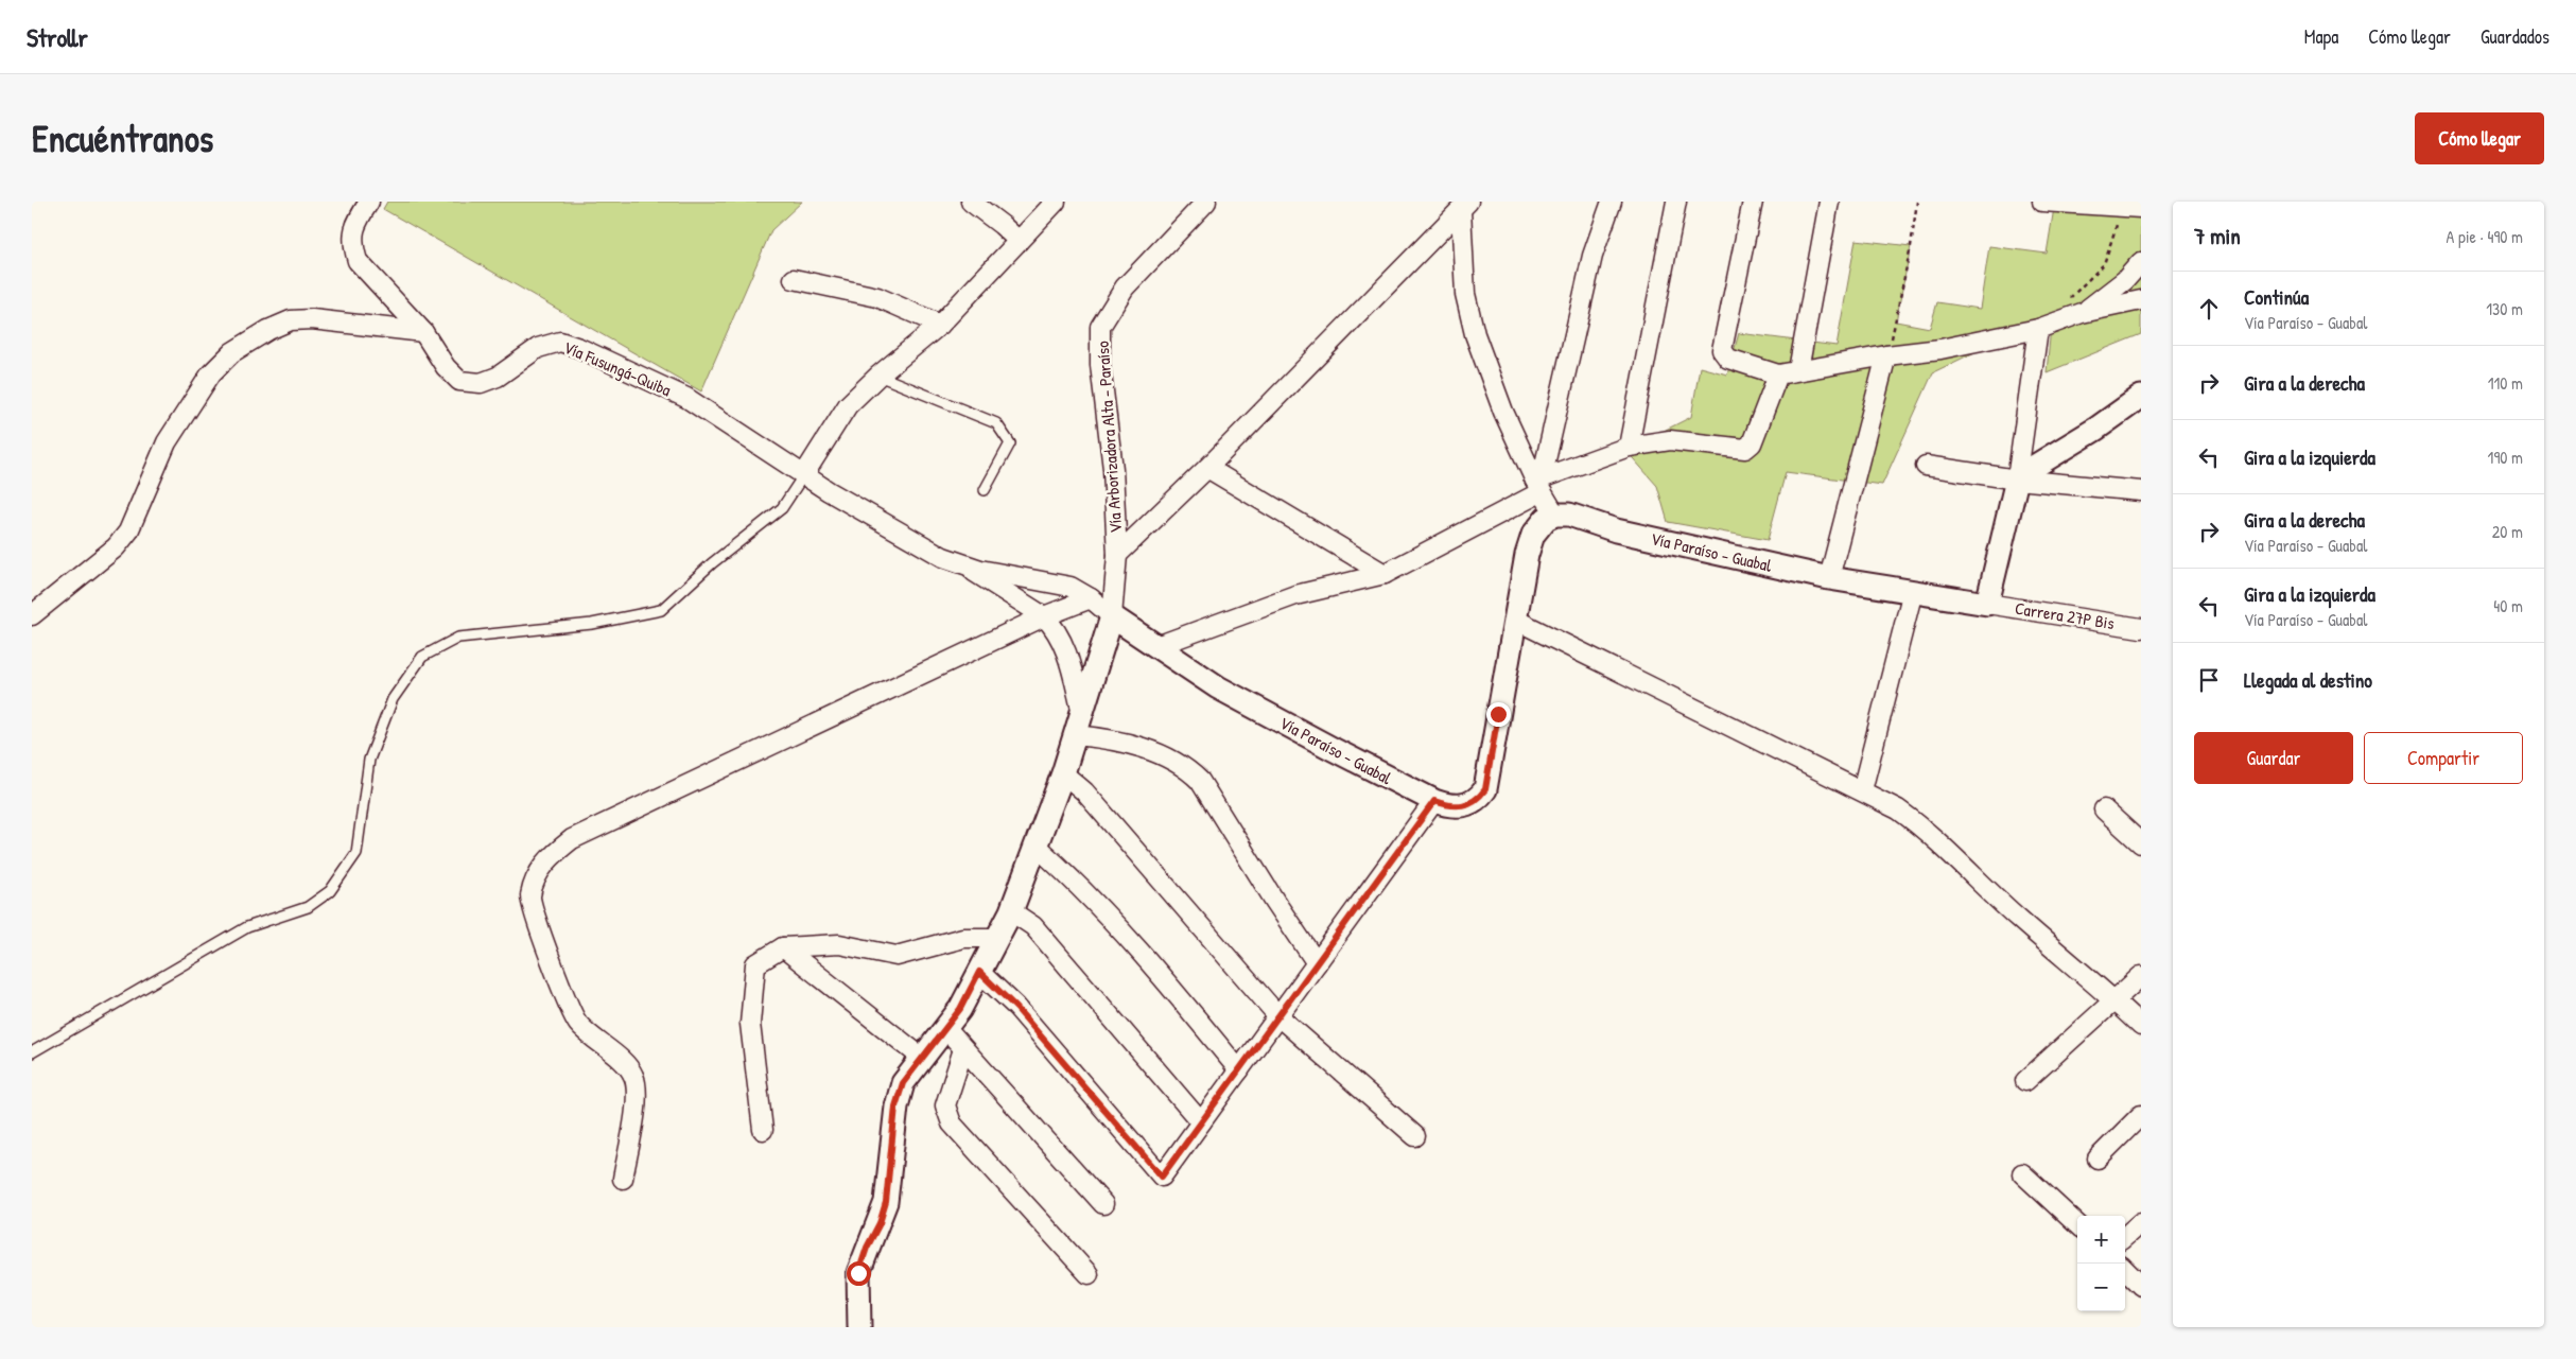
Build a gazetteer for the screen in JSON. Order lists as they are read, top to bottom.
{
  "streets": {
    "street": [
      "Vía Fusungá-Quiba",
      "Vía Arborizadora Alta - Paraíso",
      "Vía Paraíso - Guabal",
      "Carrera 27P Bis"
    ]
  },
  "crossings": [
    ["Vía Arborizadora Alta - Paraíso", "Vía Paraíso - Guabal"],
    ["Vía Paraíso - Guabal", "Carrera 27P Bis"]
  ],
  "page": {
    "header": "Strollr",
    "nav": ["Mapa", "Cómo llegar", "Guardados"],
    "buttons": [
      "Cómo llegar",
      ["Guardar", "Compartir"]
    ],
    "title": "Encuéntranos",
    "heading": ["7 min", "A pie · 490 m"],
    "list": [
      ["Continúa", "Vía Paraíso - Guabal", "130 m"],
      ["Gira a la derecha", "110 m"],
      ["Gira a la izquierda", "190 m"],
      ["Gira a la derecha", "Vía Paraíso - Guabal", "20 m"],
      ["Gira a la izquierda", "Vía Paraíso - Guabal", "40 m"],
      "Llegada al destino"
    ],
    "map_buttons": ["+", "−"]
  }
}
